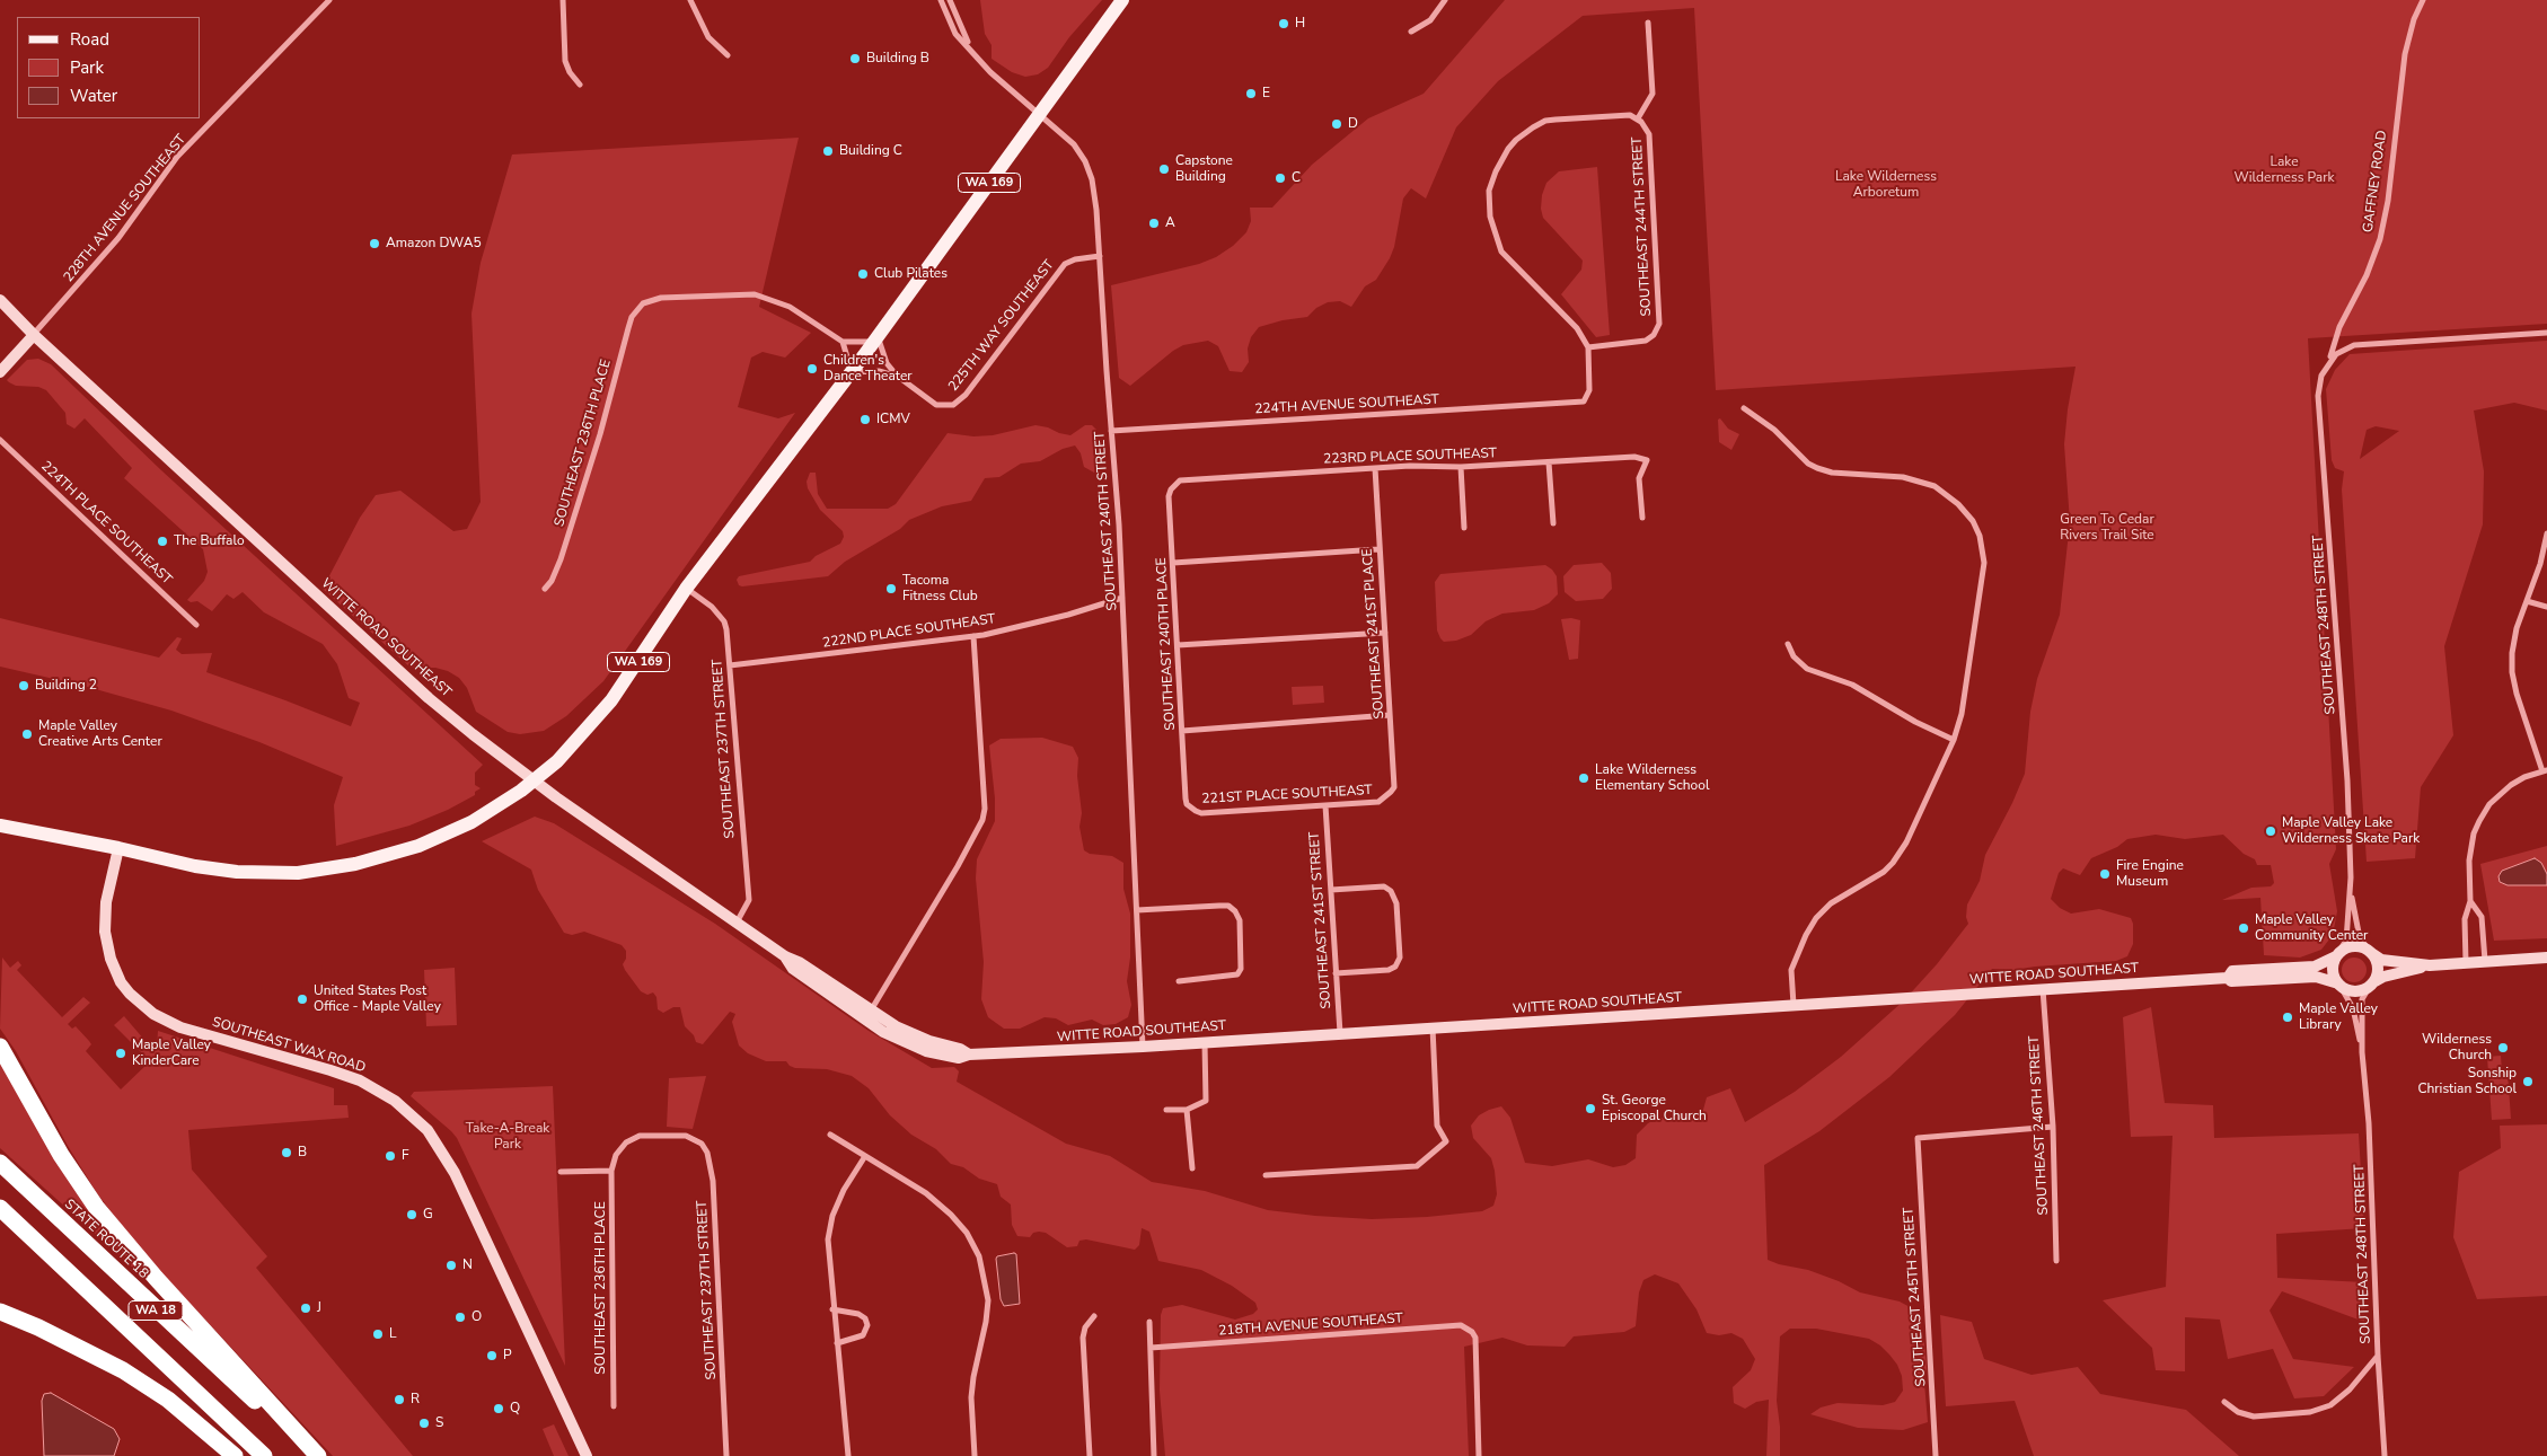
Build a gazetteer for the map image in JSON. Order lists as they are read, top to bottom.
{
  "streets": {
    "highway": ["STATE ROUTE 18", "WA 18"],
    "main road": ["WA 169"],
    "street": [
      "GAFFNEY ROAD",
      "228TH AVENUE SOUTHEAST",
      "SOUTHEAST 244TH STREET",
      "225TH WAY SOUTHEAST",
      "224TH AVENUE SOUTHEAST",
      "SOUTHEAST 236TH PLACE",
      "223RD PLACE SOUTHEAST",
      "SOUTHEAST 240TH STREET",
      "224TH PLACE SOUTHEAST",
      "SOUTHEAST 248TH STREET",
      "222ND PLACE SOUTHEAST",
      "SOUTHEAST 241ST PLACE",
      "WITTE ROAD SOUTHEAST",
      "SOUTHEAST 240TH PLACE",
      "SOUTHEAST 237TH STREET",
      "221ST PLACE SOUTHEAST",
      "SOUTHEAST 241ST STREET",
      "SOUTHEAST WAX ROAD",
      "SOUTHEAST 246TH STREET",
      "SOUTHEAST 245TH STREET",
      "218TH AVENUE SOUTHEAST"
    ]
  },
  "crossings": [
    ["GAFFNEY ROAD", "SOUTHEAST 248TH STREET"],
    ["WA 169", "SOUTHEAST 240TH STREET"],
    ["WA 169", "WITTE ROAD SOUTHEAST"],
    ["WA 169", "SOUTHEAST 237TH STREET"],
    ["WA 169", "SOUTHEAST WAX ROAD"],
    ["228TH AVENUE SOUTHEAST", "WITTE ROAD SOUTHEAST"],
    ["SOUTHEAST 244TH STREET", "224TH AVENUE SOUTHEAST"],
    ["225TH WAY SOUTHEAST", "SOUTHEAST 240TH STREET"],
    ["224TH AVENUE SOUTHEAST", "SOUTHEAST 240TH STREET"],
    ["SOUTHEAST 236TH PLACE", "SOUTHEAST 237TH STREET"],
    ["223RD PLACE SOUTHEAST", "SOUTHEAST 241ST PLACE"],
    ["223RD PLACE SOUTHEAST", "SOUTHEAST 240TH PLACE"],
    ["SOUTHEAST 240TH STREET", "222ND PLACE SOUTHEAST"],
    ["SOUTHEAST 240TH STREET", "WITTE ROAD SOUTHEAST"],
    ["SOUTHEAST 248TH STREET", "WITTE ROAD SOUTHEAST"],
    ["222ND PLACE SOUTHEAST", "SOUTHEAST 237TH STREET"],
    ["SOUTHEAST 241ST PLACE", "221ST PLACE SOUTHEAST"],
    ["WITTE ROAD SOUTHEAST", "SOUTHEAST 237TH STREET"],
    ["WITTE ROAD SOUTHEAST", "SOUTHEAST 241ST STREET"],
    ["WITTE ROAD SOUTHEAST", "SOUTHEAST 246TH STREET"],
    ["SOUTHEAST 240TH PLACE", "221ST PLACE SOUTHEAST"],
    ["221ST PLACE SOUTHEAST", "SOUTHEAST 241ST STREET"],
    ["SOUTHEAST 246TH STREET", "SOUTHEAST 245TH STREET"]
  ],
  "parks": [
    "Lake Wilderness Park",
    "Lake Wilderness Arboretum",
    "Green To Cedar Rivers Trail Site",
    "Take-A-Break Park"
  ],
  "places": [
    "H",
    "Building B",
    "E",
    "D",
    "Building C",
    "Capstone Building",
    "C",
    "A",
    "Amazon DWA5",
    "Club Pilates",
    "Children's Dance Theater",
    "ICMV",
    "The Buffalo",
    "Tacoma Fitness Club",
    "Building 2",
    "Maple Valley Creative Arts Center",
    "Lake Wilderness Elementary School",
    "Maple Valley Lake Wilderness Skate Park",
    "Fire Engine Museum",
    "Maple Valley Community Center",
    "United States Post Office - Maple Valley",
    "Maple Valley Library",
    "Wilderness Church",
    "Maple Valley KinderCare",
    "Sonship Christian School",
    "St. George Episcopal Church",
    "B",
    "F",
    "G",
    "N",
    "J",
    "O",
    "L",
    "P",
    "R",
    "Q",
    "S"
  ],
  "legend": ["Road", "Park", "Water"]
}
